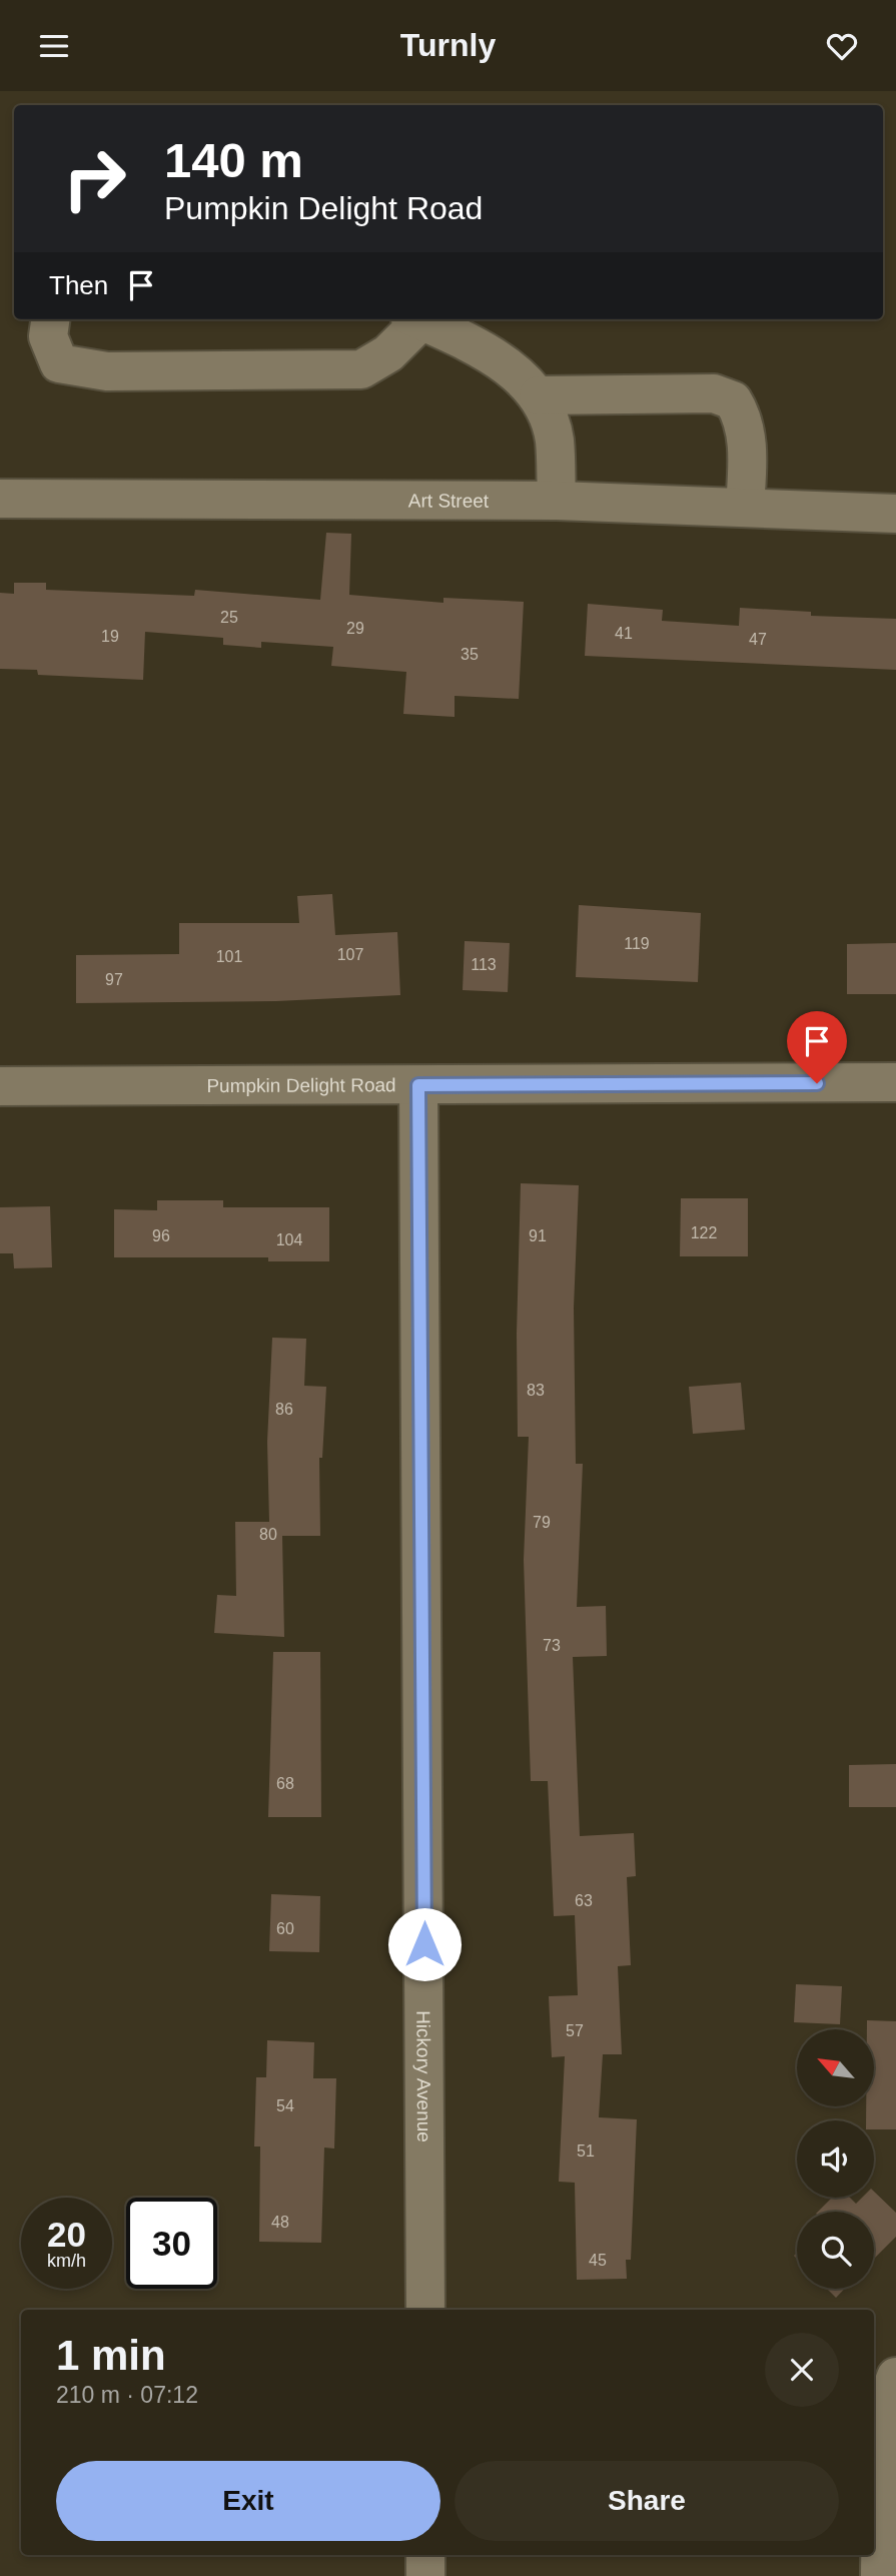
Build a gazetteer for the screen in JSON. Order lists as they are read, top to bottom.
{
  "streets": {
    "street": ["Art Street", "Pumpkin Delight Road", "Hickory Avenue"]
  },
  "crossings": [
    ["Pumpkin Delight Road", "Hickory Avenue"]
  ],
  "house_numbers": [
    "25",
    "29",
    "41",
    "19",
    "47",
    "35",
    "119",
    "107",
    "101",
    "113",
    "97",
    "122",
    "96",
    "91",
    "104",
    "83",
    "86",
    "79",
    "80",
    "73",
    "68",
    "63",
    "60",
    "57",
    "54",
    "51",
    "48",
    "45"
  ],
  "north": "top left",
  "page": {
    "header": "Turnly",
    "turn": ["140 m", "Pumpkin Delight Road"],
    "then": "Then",
    "speed": "20 km/h",
    "limit": "30",
    "heading": ["1 min", "210 m · 07:12"],
    "buttons": ["Exit", "Share"]
  }
}
